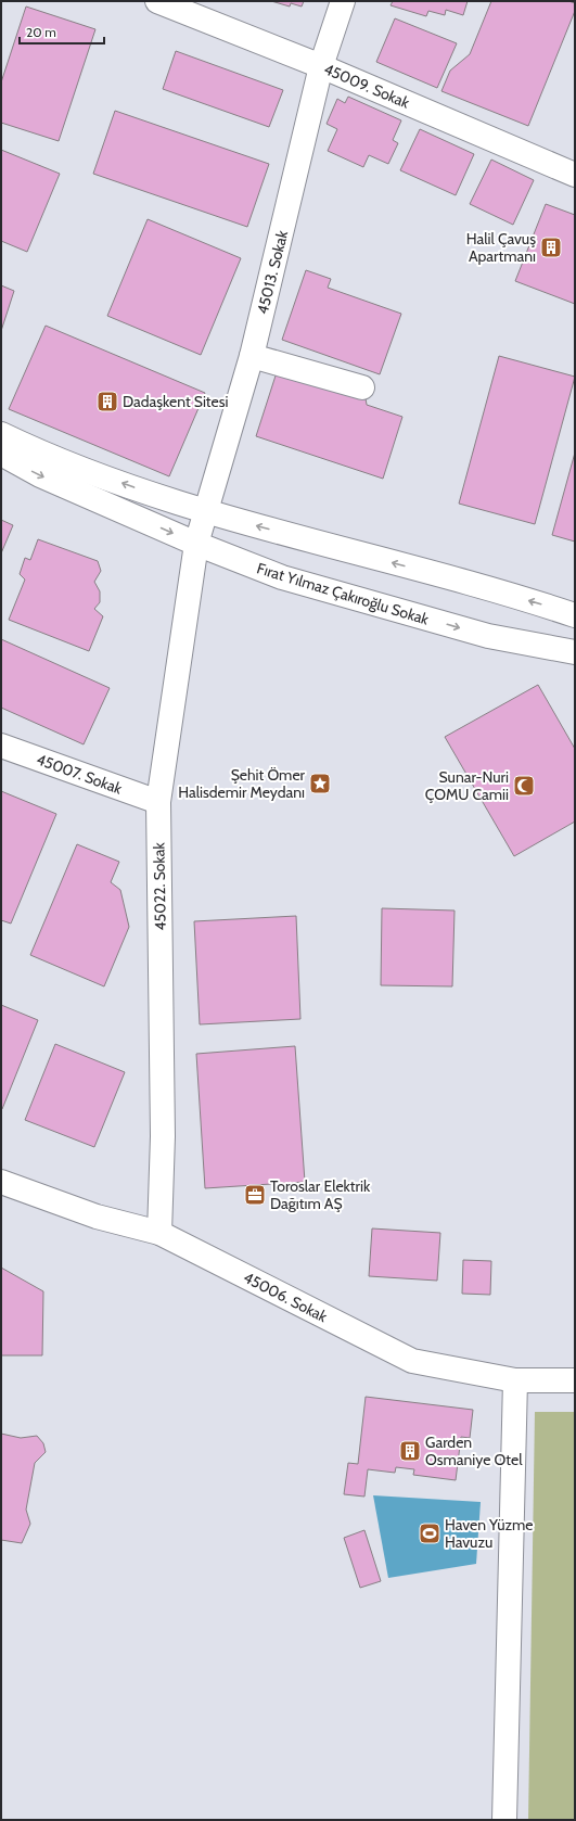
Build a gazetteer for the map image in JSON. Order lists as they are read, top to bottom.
{
  "streets": {
    "street": [
      "45009. Sokak",
      "45013. Sokak",
      "Fırat Yılmaz Çakıroğlu Sokak",
      "45007. Sokak",
      "45022. Sokak",
      "45006. Sokak"
    ]
  },
  "crossings": [
    ["45009. Sokak", "45013. Sokak"],
    ["45013. Sokak", "Fırat Yılmaz Çakıroğlu Sokak"],
    ["45013. Sokak", "45022. Sokak"],
    ["Fırat Yılmaz Çakıroğlu Sokak", "45022. Sokak"],
    ["45007. Sokak", "45022. Sokak"],
    ["45022. Sokak", "45006. Sokak"]
  ],
  "places": {
    "building": ["Halil Çavuş Apartmanı", "Dadaşkent Sitesi", "Garden Osmaniye Otel"],
    "place": ["Şehit Ömer Halisdemir Meydanı"],
    "mosque": ["Sunar-Nuri ÇOMU Camii"],
    "office": ["Toroslar Elektrik Dağıtım AŞ"],
    "sports": ["Haven Yüzme Havuzu"]
  },
  "scale_bar": "20 m"
}
